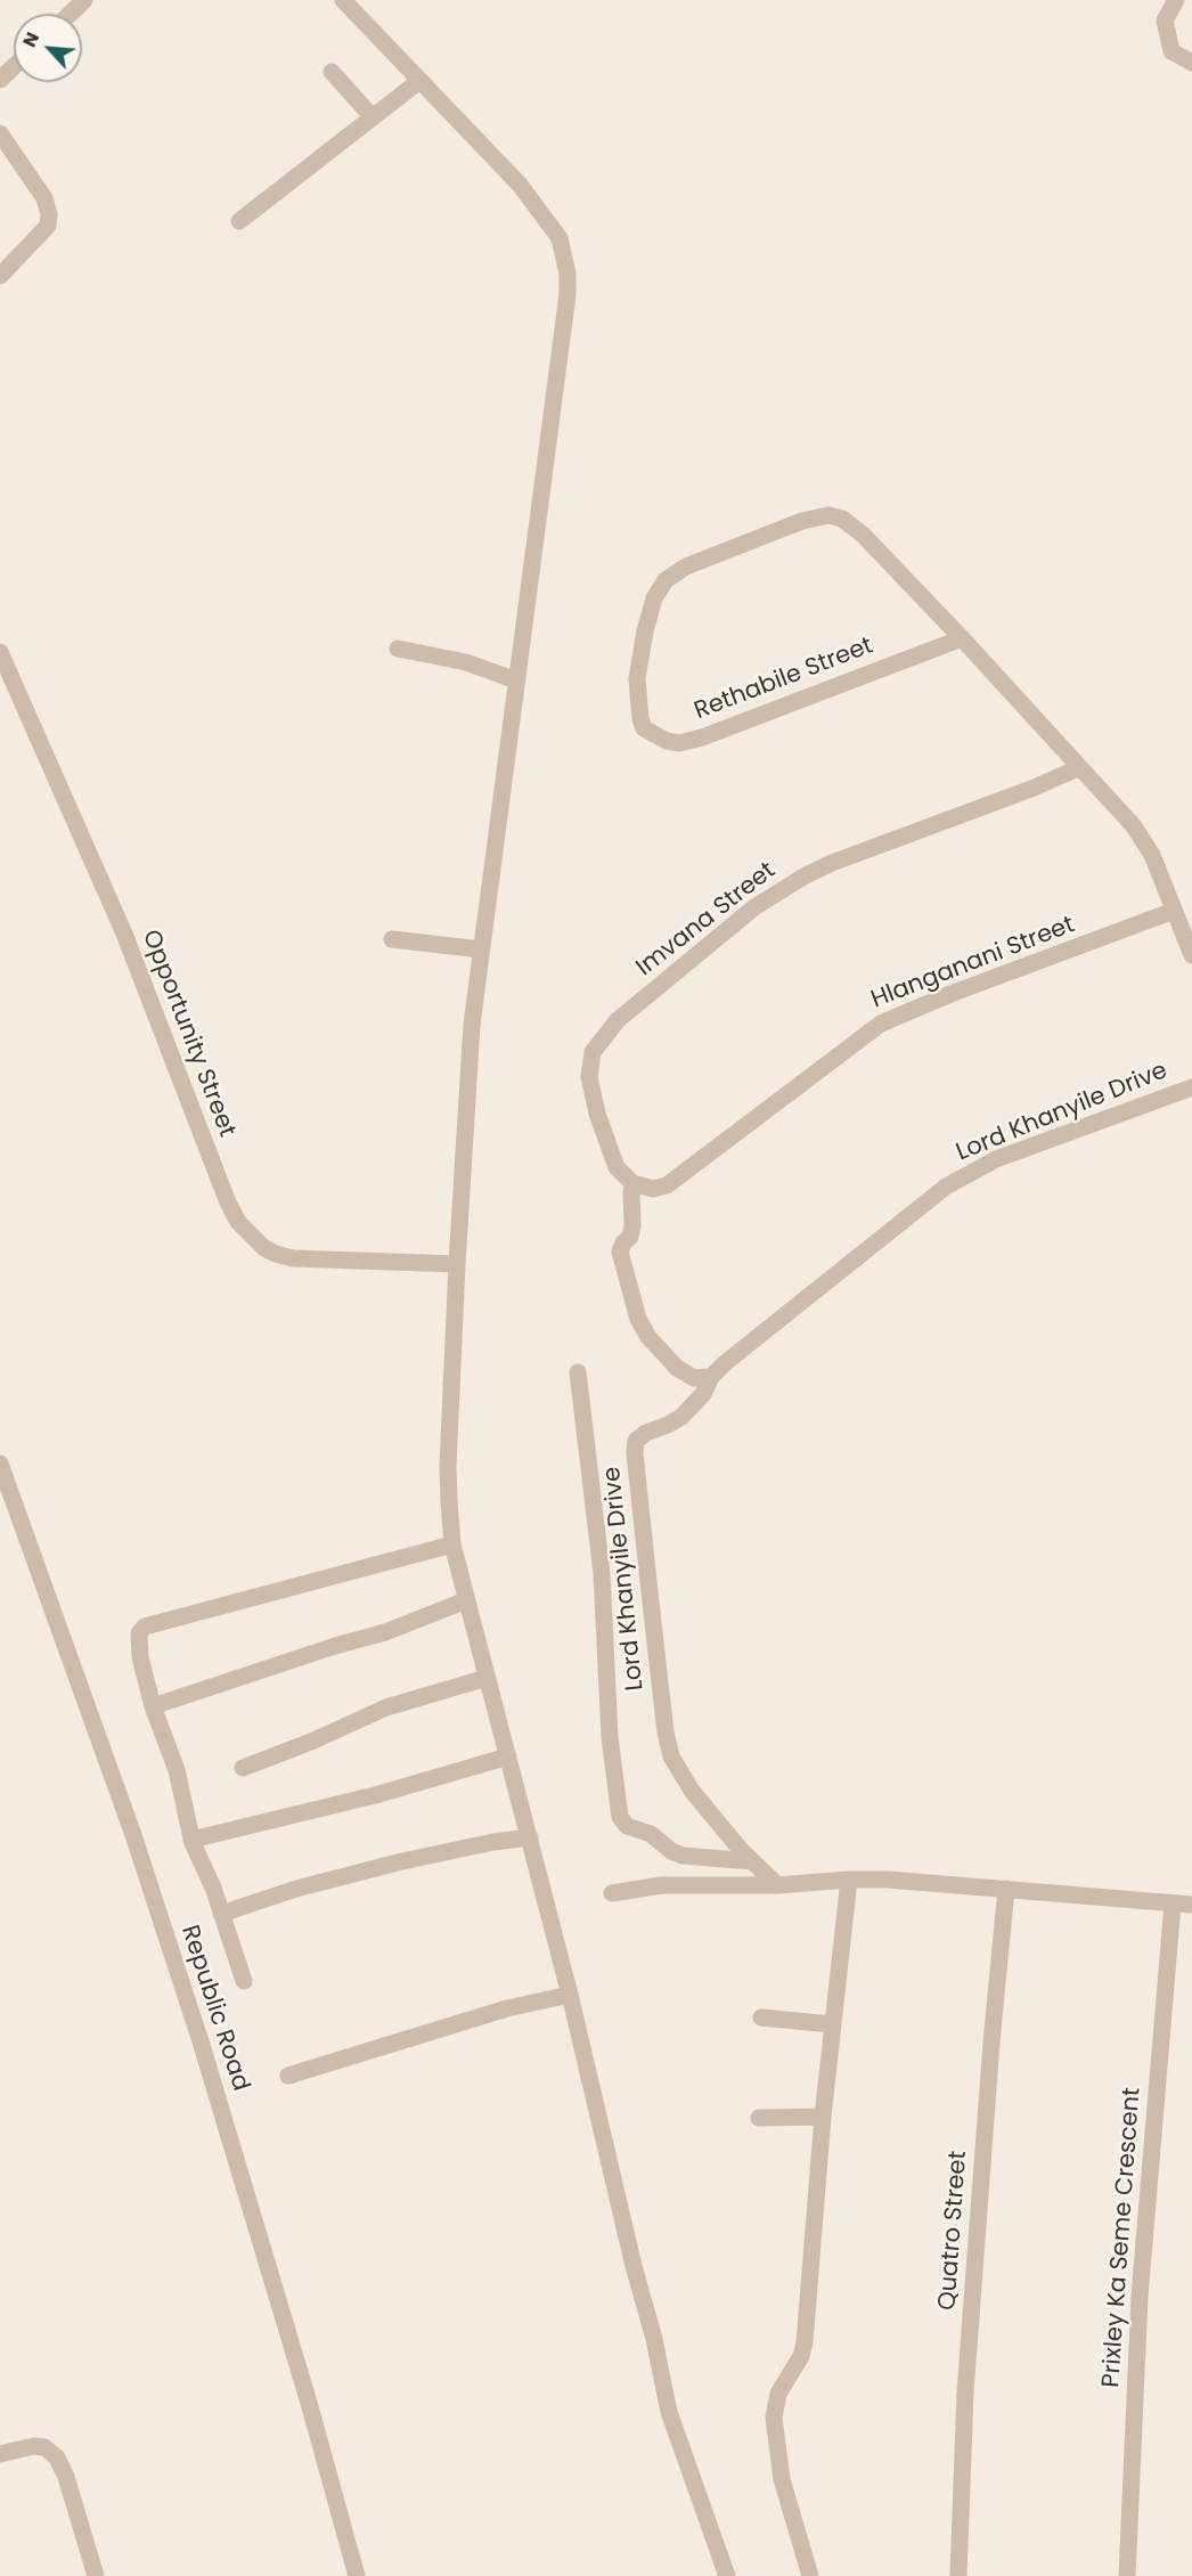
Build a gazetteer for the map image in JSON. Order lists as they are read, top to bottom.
{
  "streets": {
    "street": [
      "Rethabile Street",
      "Imvana Street",
      "Hlanganani Street",
      "Opportunity Street",
      "Lord Khanyile Drive",
      "Republic Road",
      "Quatro Street",
      "Prixley Ka Seme Crescent"
    ]
  },
  "crossings": [
    ["Rethabile Street", "Imvana Street"],
    ["Rethabile Street", "Hlanganani Street"],
    ["Imvana Street", "Hlanganani Street"]
  ],
  "north": "top left"
}
